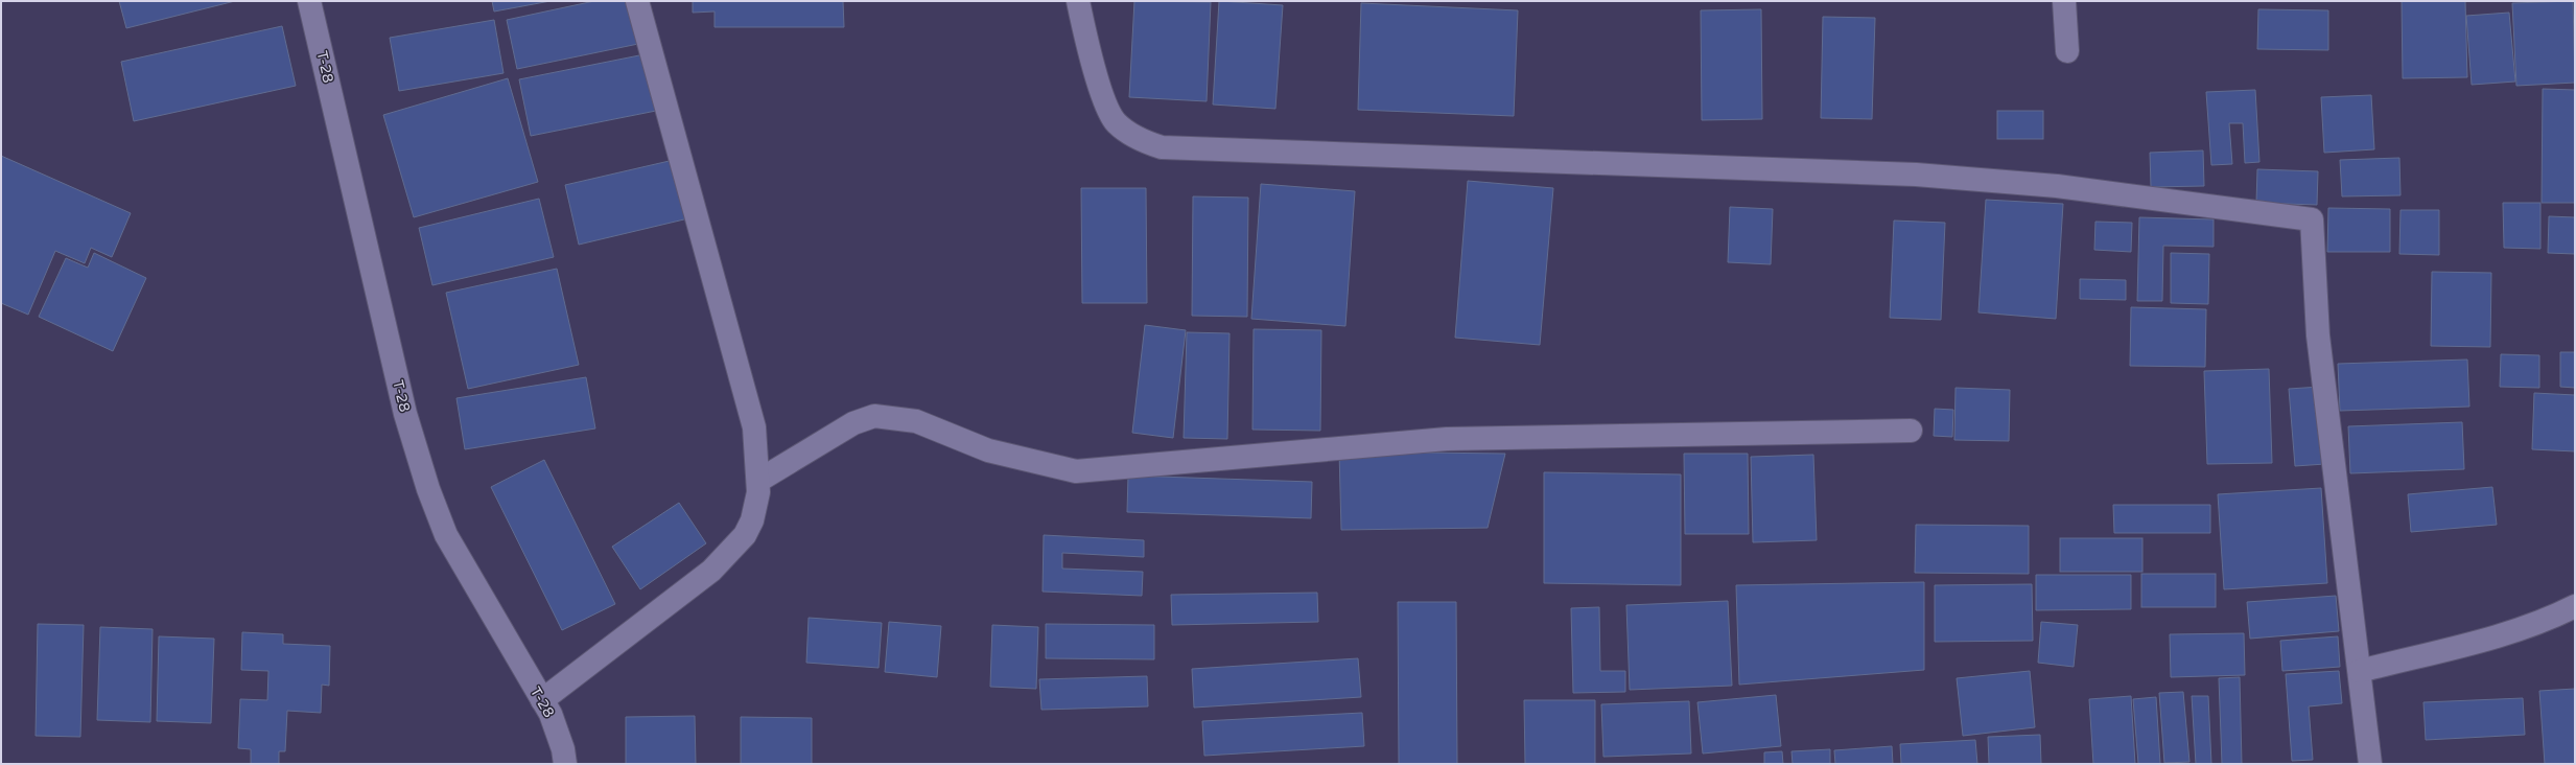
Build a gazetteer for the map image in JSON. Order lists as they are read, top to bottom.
{
  "streets": {
    "street": ["T-28"]
  }
}
